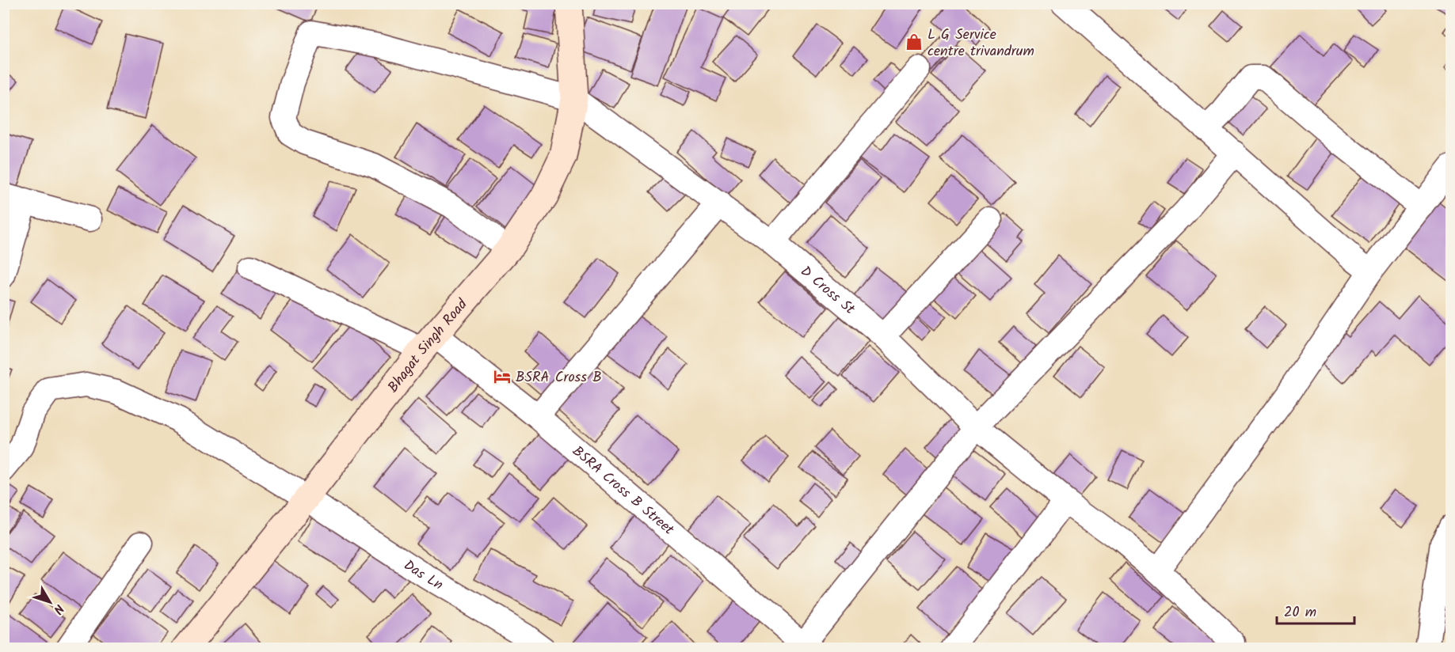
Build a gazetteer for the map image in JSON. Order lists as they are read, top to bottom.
{
  "streets": {
    "street": [
      "D Cross St",
      "Bhagat Singh Road",
      "BSRA Cross B Street",
      "Das Ln"
    ]
  },
  "crossings": [
    ["D Cross St", "Bhagat Singh Road"],
    ["Bhagat Singh Road", "BSRA Cross B Street"],
    ["Bhagat Singh Road", "Das Ln"]
  ],
  "places": {
    "shop": ["L G Service centre trivandrum"],
    "hotel": ["BSRA Cross B"]
  },
  "scale_bar": "20 m",
  "north": "bottom right"
}
